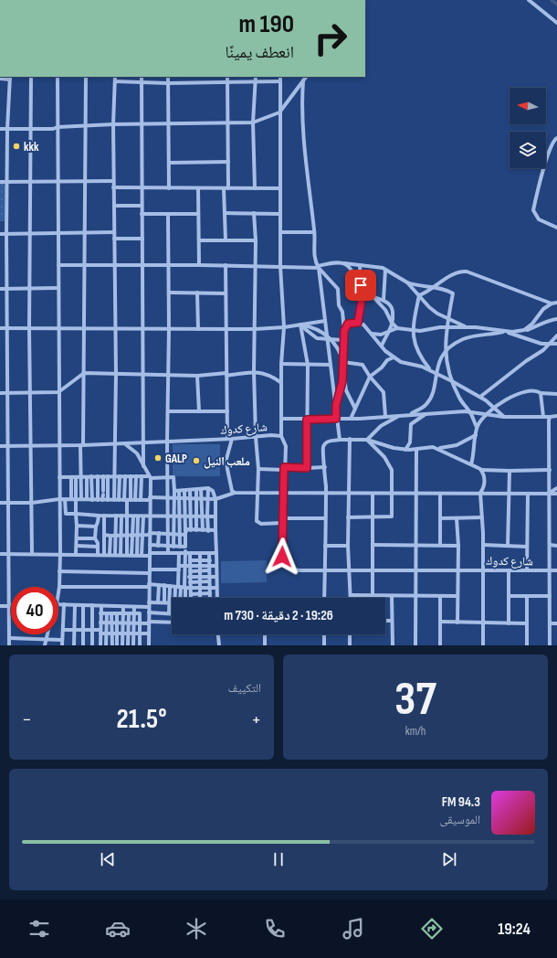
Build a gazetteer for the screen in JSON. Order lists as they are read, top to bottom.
{
  "streets": {
    "street": ["شارع كدوك"]
  },
  "places": ["kkk", "GALP", "ملعب النيل"],
  "north": "left",
  "page": {
    "turn": ["190 m", "انعطف يمينًا"],
    "limit": "40",
    "trip": "19:26 · 2 دقيقة · 730 m",
    "tile": [
      ["37", "km/h"],
      "التكييف"
    ],
    "heat": ["−", "21.5°", "+"],
    "song": ["94.3 FM", "الموسيقى"],
    "tabs": "19:24"
  }
}
